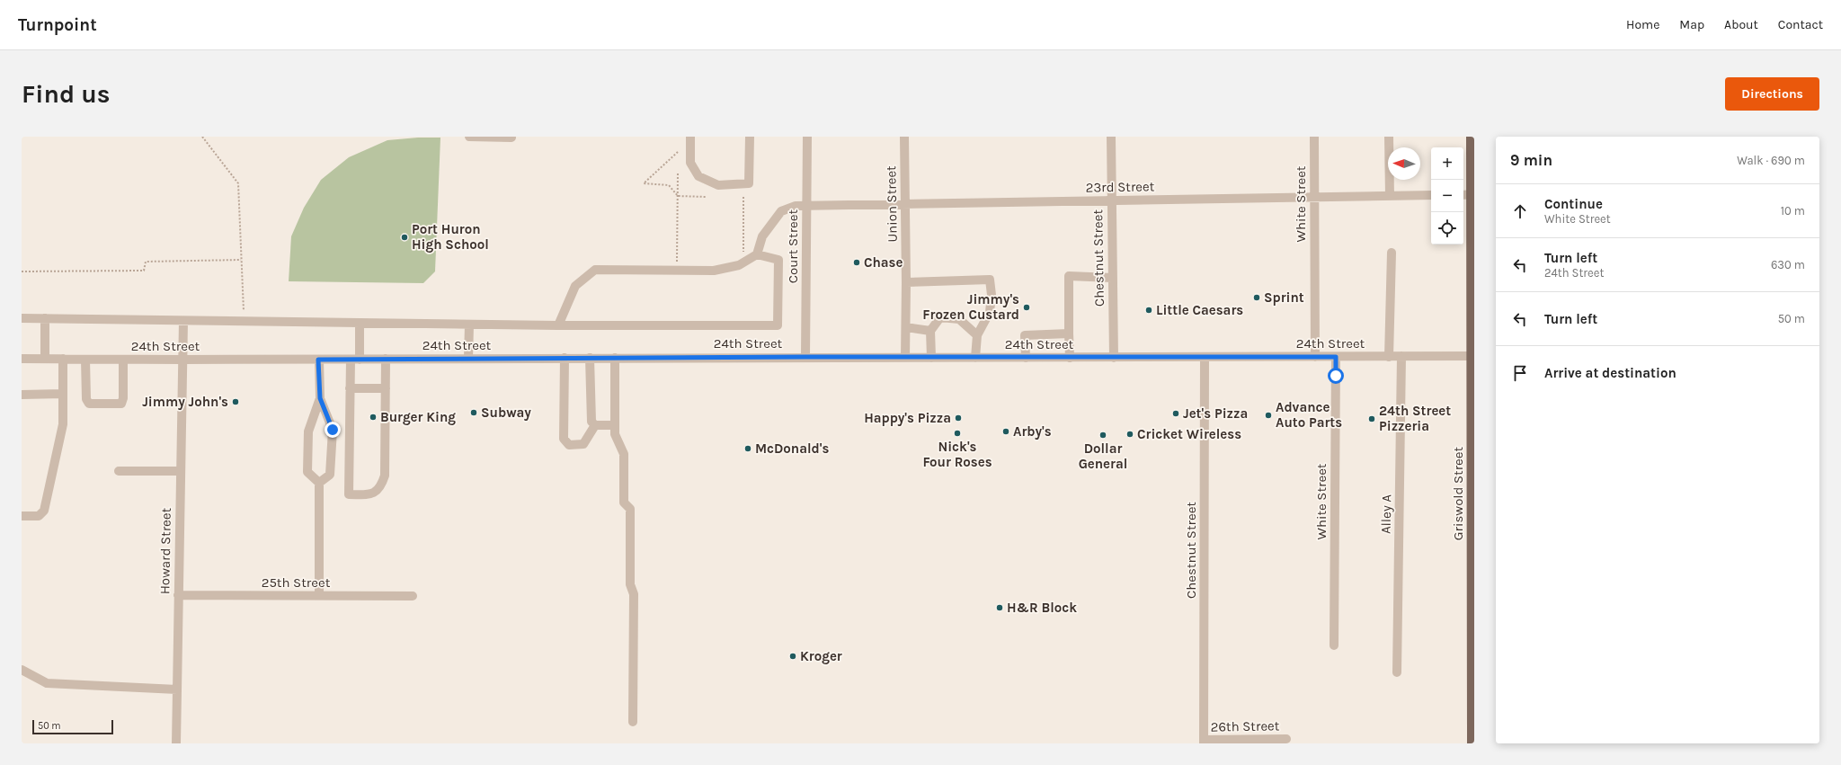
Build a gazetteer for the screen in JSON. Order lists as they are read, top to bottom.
{
  "streets": {
    "main road": ["Griswold Street"],
    "street": [
      "23rd Street",
      "Union Street",
      "White Street",
      "Court Street",
      "Chestnut Street",
      "24th Street",
      "Alley A",
      "Howard Street",
      "25th Street",
      "26th Street"
    ]
  },
  "crossings": [
    ["23rd Street", "Union Street"],
    ["23rd Street", "White Street"],
    ["23rd Street", "Court Street"],
    ["23rd Street", "Chestnut Street"],
    ["Union Street", "24th Street"],
    ["White Street", "24th Street"],
    ["Court Street", "24th Street"],
    ["Chestnut Street", "24th Street"],
    ["Chestnut Street", "26th Street"],
    ["24th Street", "Griswold Street"],
    ["24th Street", "Alley A"],
    ["24th Street", "Howard Street"],
    ["Howard Street", "25th Street"]
  ],
  "places": [
    "Port Huron High School",
    "Chase",
    "Sprint",
    "Jimmy's Frozen Custard",
    "Little Caesars",
    "Jimmy John's",
    "Subway",
    "Jet's Pizza",
    "Advance Auto Parts",
    "Burger King",
    "Happy's Pizza",
    "24th Street Pizzeria",
    "Arby's",
    "Nick's Four Roses",
    "Cricket Wireless",
    "Dollar General",
    "McDonald's",
    "H&R Block",
    "Kroger"
  ],
  "scale_bar": "50 m",
  "north": "left",
  "page": {
    "header": "Turnpoint",
    "nav": [
      "Home",
      "Map",
      "About",
      "Contact"
    ],
    "buttons": "Directions",
    "title": "Find us",
    "heading": ["9 min", "Walk · 690 m"],
    "map_buttons": ["+", "−"],
    "list": [
      ["Continue", "White Street", "10 m"],
      ["Turn left", "24th Street", "630 m"],
      ["Turn left", "50 m"],
      "Arrive at destination"
    ],
    "scale": "50 m"
  }
}
